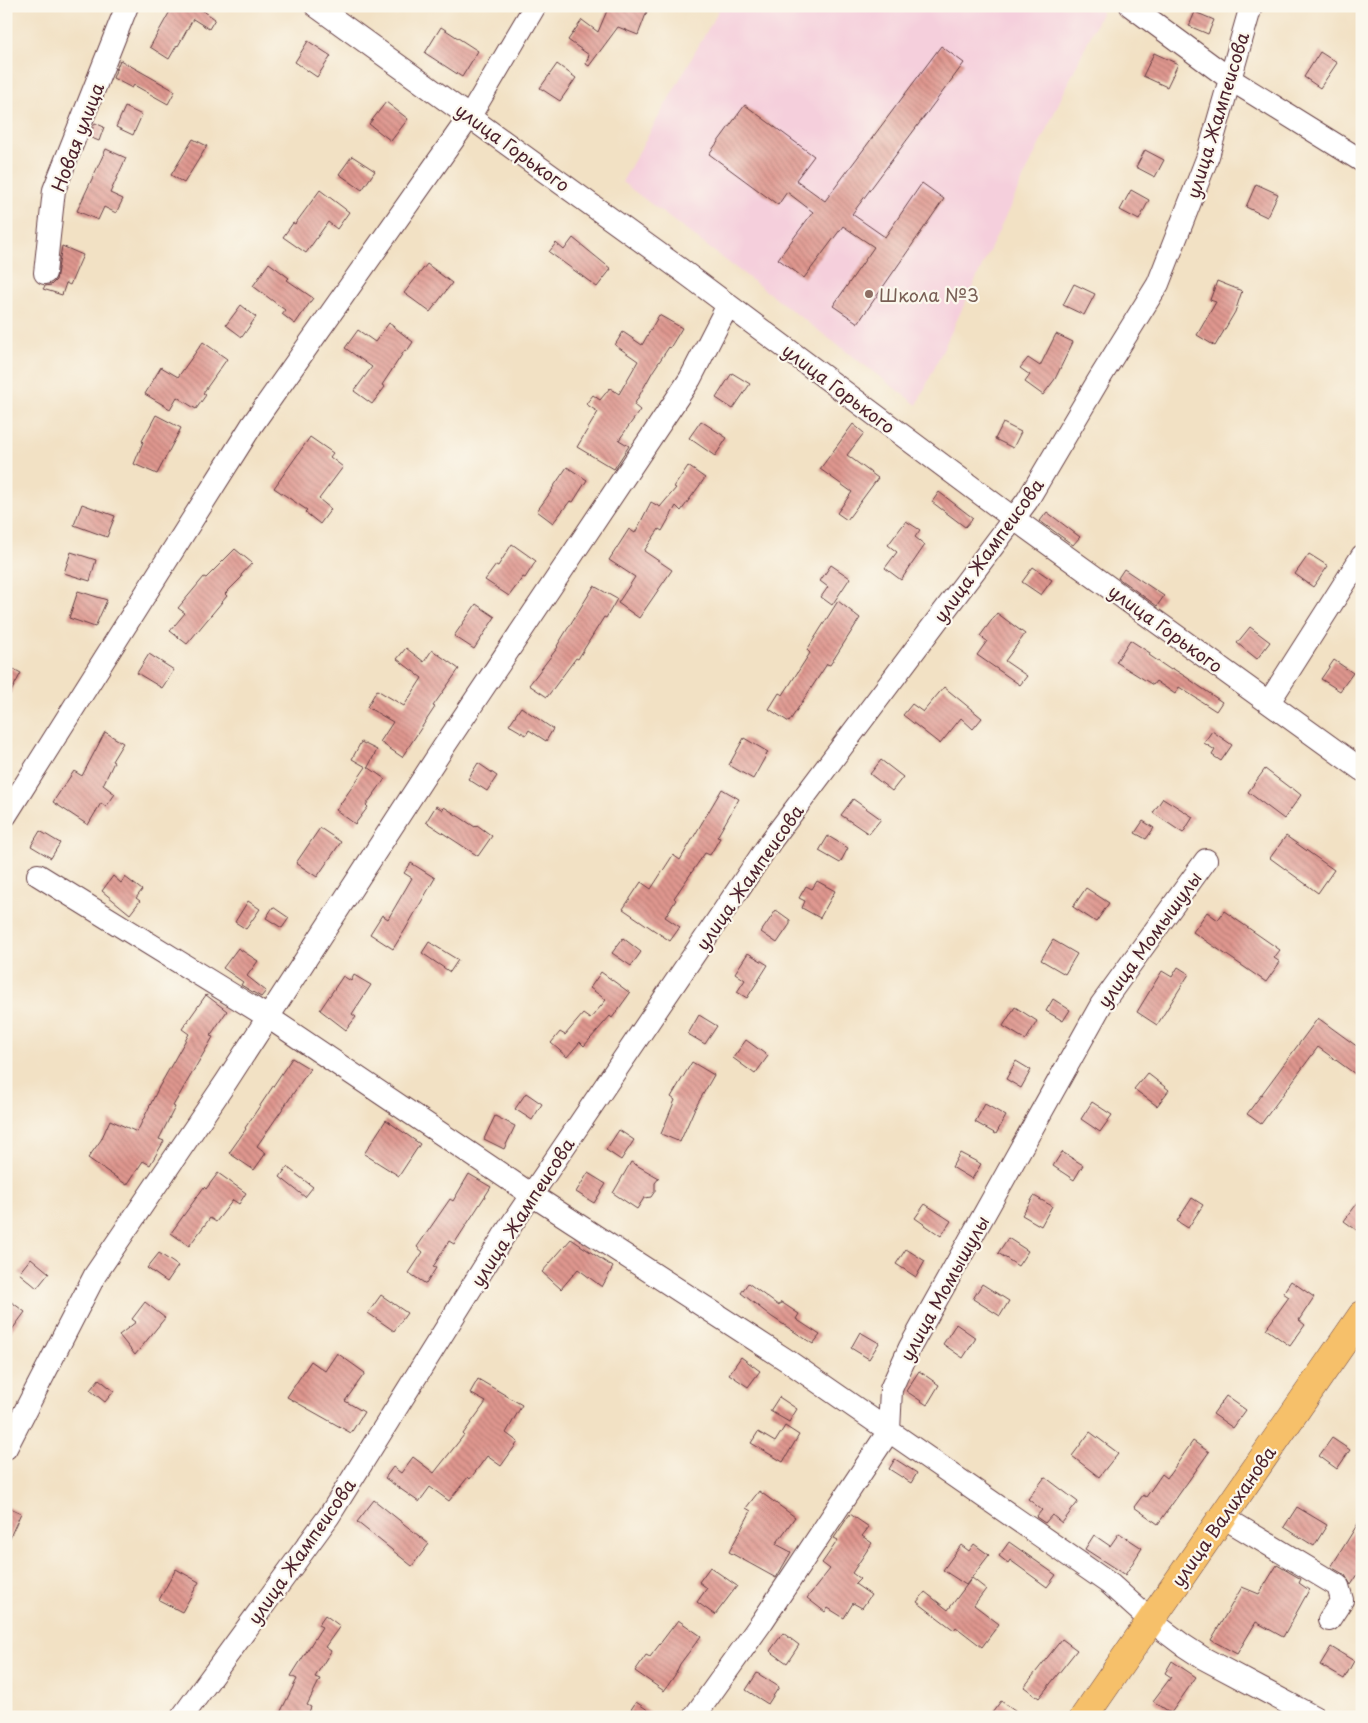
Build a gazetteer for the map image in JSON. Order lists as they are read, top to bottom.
{
  "streets": {
    "main road": ["улица Валиханова"],
    "street": [
      "улица Жампеисова",
      "Новая улица",
      "улица Горького",
      "улица Момышулы"
    ]
  },
  "crossings": [
    ["улица Жампеисова", "улица Горького"]
  ],
  "places": ["Школа №3"]
}
